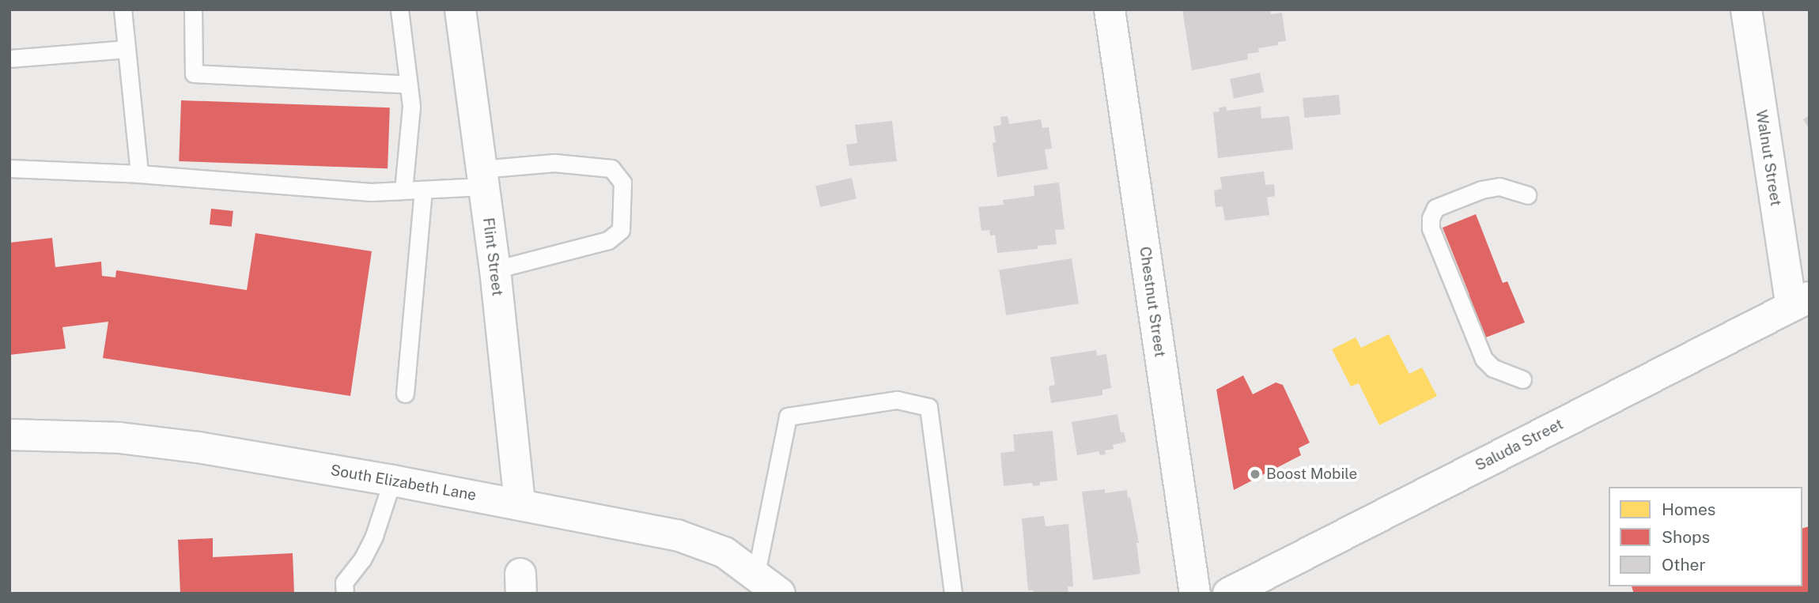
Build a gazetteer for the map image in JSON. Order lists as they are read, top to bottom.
{
  "streets": {
    "street": [
      "Walnut Street",
      "Flint Street",
      "Chestnut Street",
      "Saluda Street",
      "South Elizabeth Lane"
    ]
  },
  "crossings": [
    ["Walnut Street", "Saluda Street"],
    ["Flint Street", "South Elizabeth Lane"]
  ],
  "places": ["Boost Mobile"],
  "legend": ["Homes", "Shops", "Other"]
}
